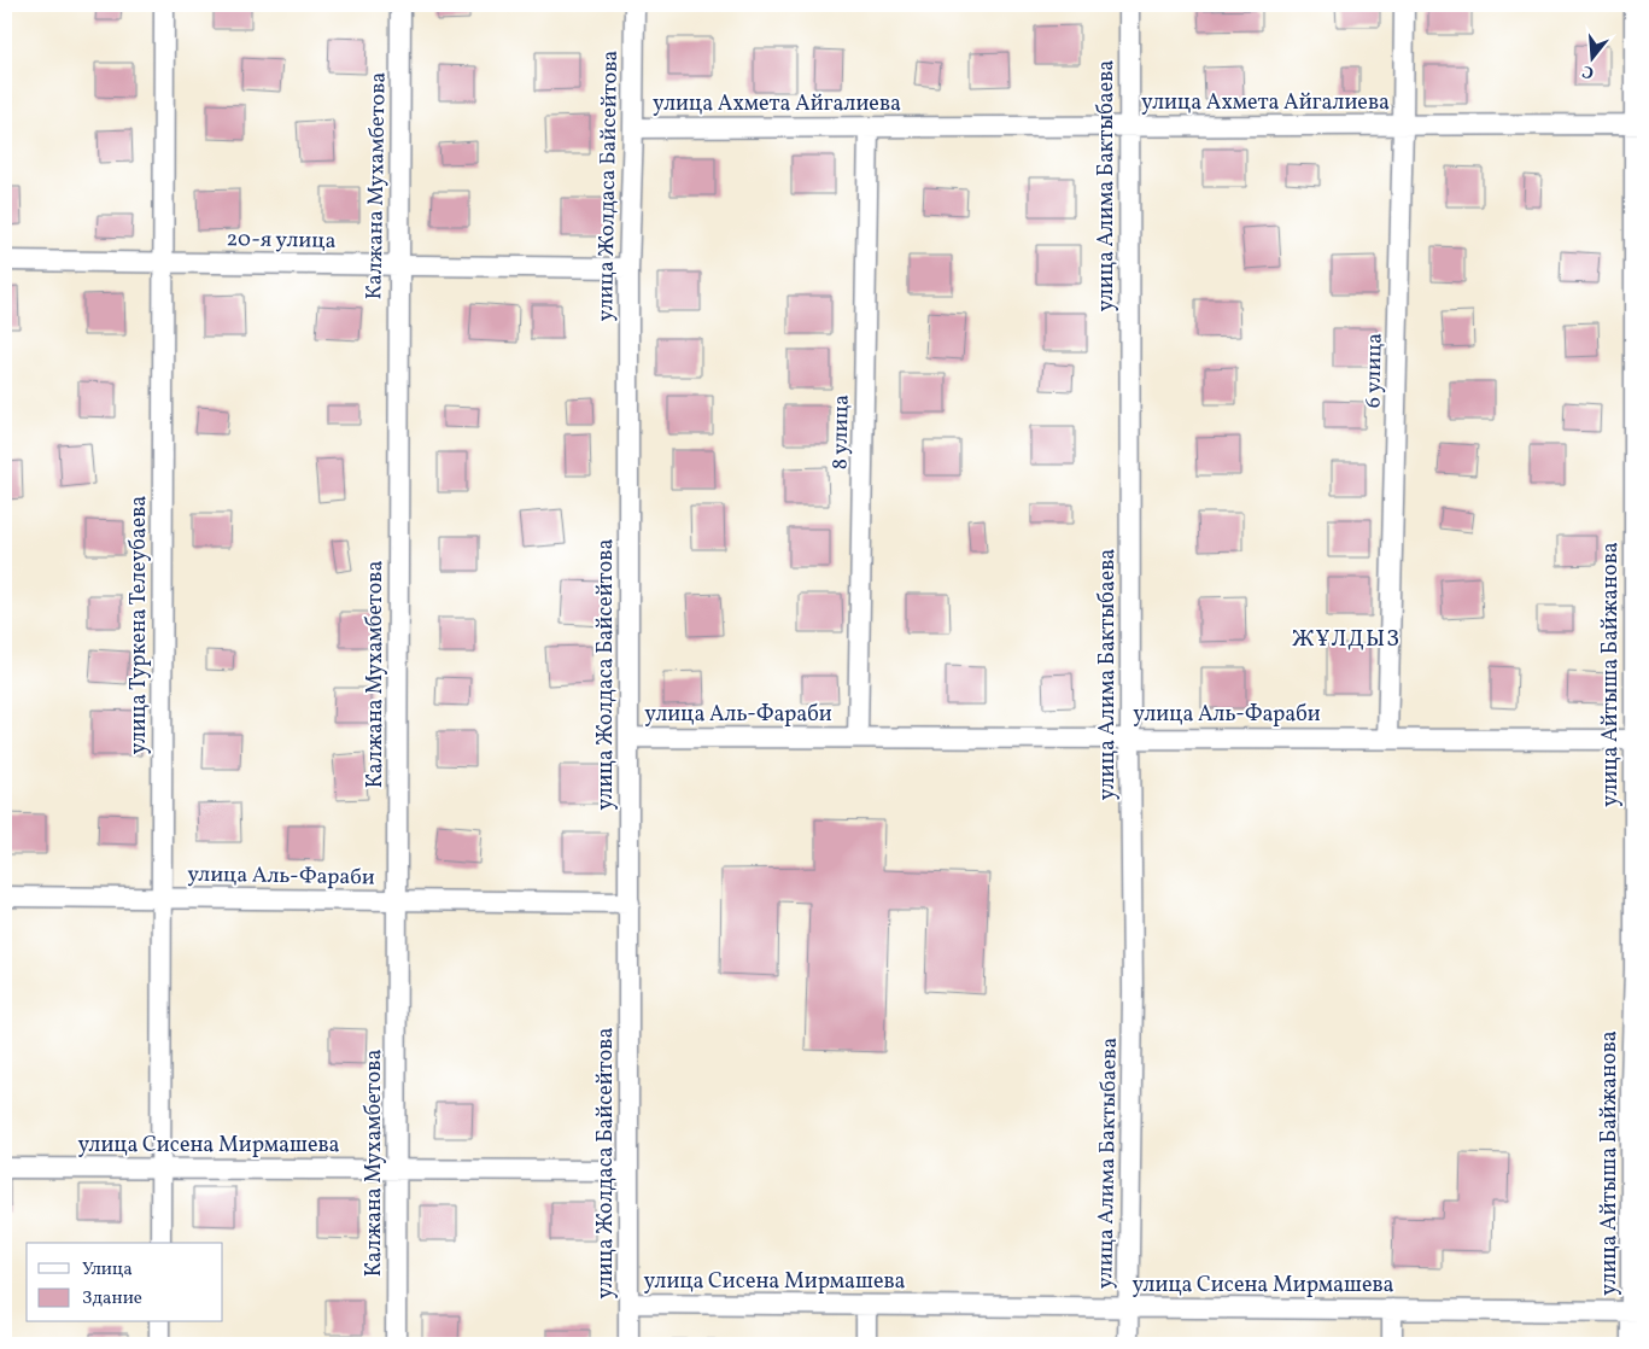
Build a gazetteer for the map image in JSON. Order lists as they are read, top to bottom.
{
  "streets": {
    "street": [
      "улица Ахмета Айгалиева",
      "Калжана Мухамбетова",
      "улица Жолдаса Байсейтова",
      "улица Алима Бактыбаева",
      "20-я улица",
      "6 улица",
      "8 улица",
      "улица Туркена Телеубаева",
      "улица Айтыша Байжанова",
      "улица Аль-Фараби",
      "улица Сисена Мирмашева"
    ]
  },
  "crossings": [
    ["улица Ахмета Айгалиева", "улица Жолдаса Байсейтова"],
    ["улица Ахмета Айгалиева", "улица Алима Бактыбаева"],
    ["улица Ахмета Айгалиева", "6 улица"],
    ["улица Ахмета Айгалиева", "8 улица"],
    ["улица Ахмета Айгалиева", "улица Айтыша Байжанова"],
    ["Калжана Мухамбетова", "20-я улица"],
    ["Калжана Мухамбетова", "улица Аль-Фараби"],
    ["Калжана Мухамбетова", "улица Сисена Мирмашева"],
    ["улица Жолдаса Байсейтова", "20-я улица"],
    ["улица Жолдаса Байсейтова", "улица Аль-Фараби"],
    ["улица Жолдаса Байсейтова", "улица Сисена Мирмашева"],
    ["улица Алима Бактыбаева", "улица Аль-Фараби"],
    ["улица Алима Бактыбаева", "улица Сисена Мирмашева"],
    ["20-я улица", "улица Туркена Телеубаева"],
    ["6 улица", "улица Аль-Фараби"],
    ["8 улица", "улица Аль-Фараби"],
    ["улица Туркена Телеубаева", "улица Аль-Фараби"],
    ["улица Туркена Телеубаева", "улица Сисена Мирмашева"],
    ["улица Айтыша Байжанова", "улица Аль-Фараби"],
    ["улица Айтыша Байжанова", "улица Сисена Мирмашева"]
  ],
  "districts": ["ЖҰЛДЫЗ"],
  "legend": ["Улица", "Здание"],
  "north": "bottom"
}
